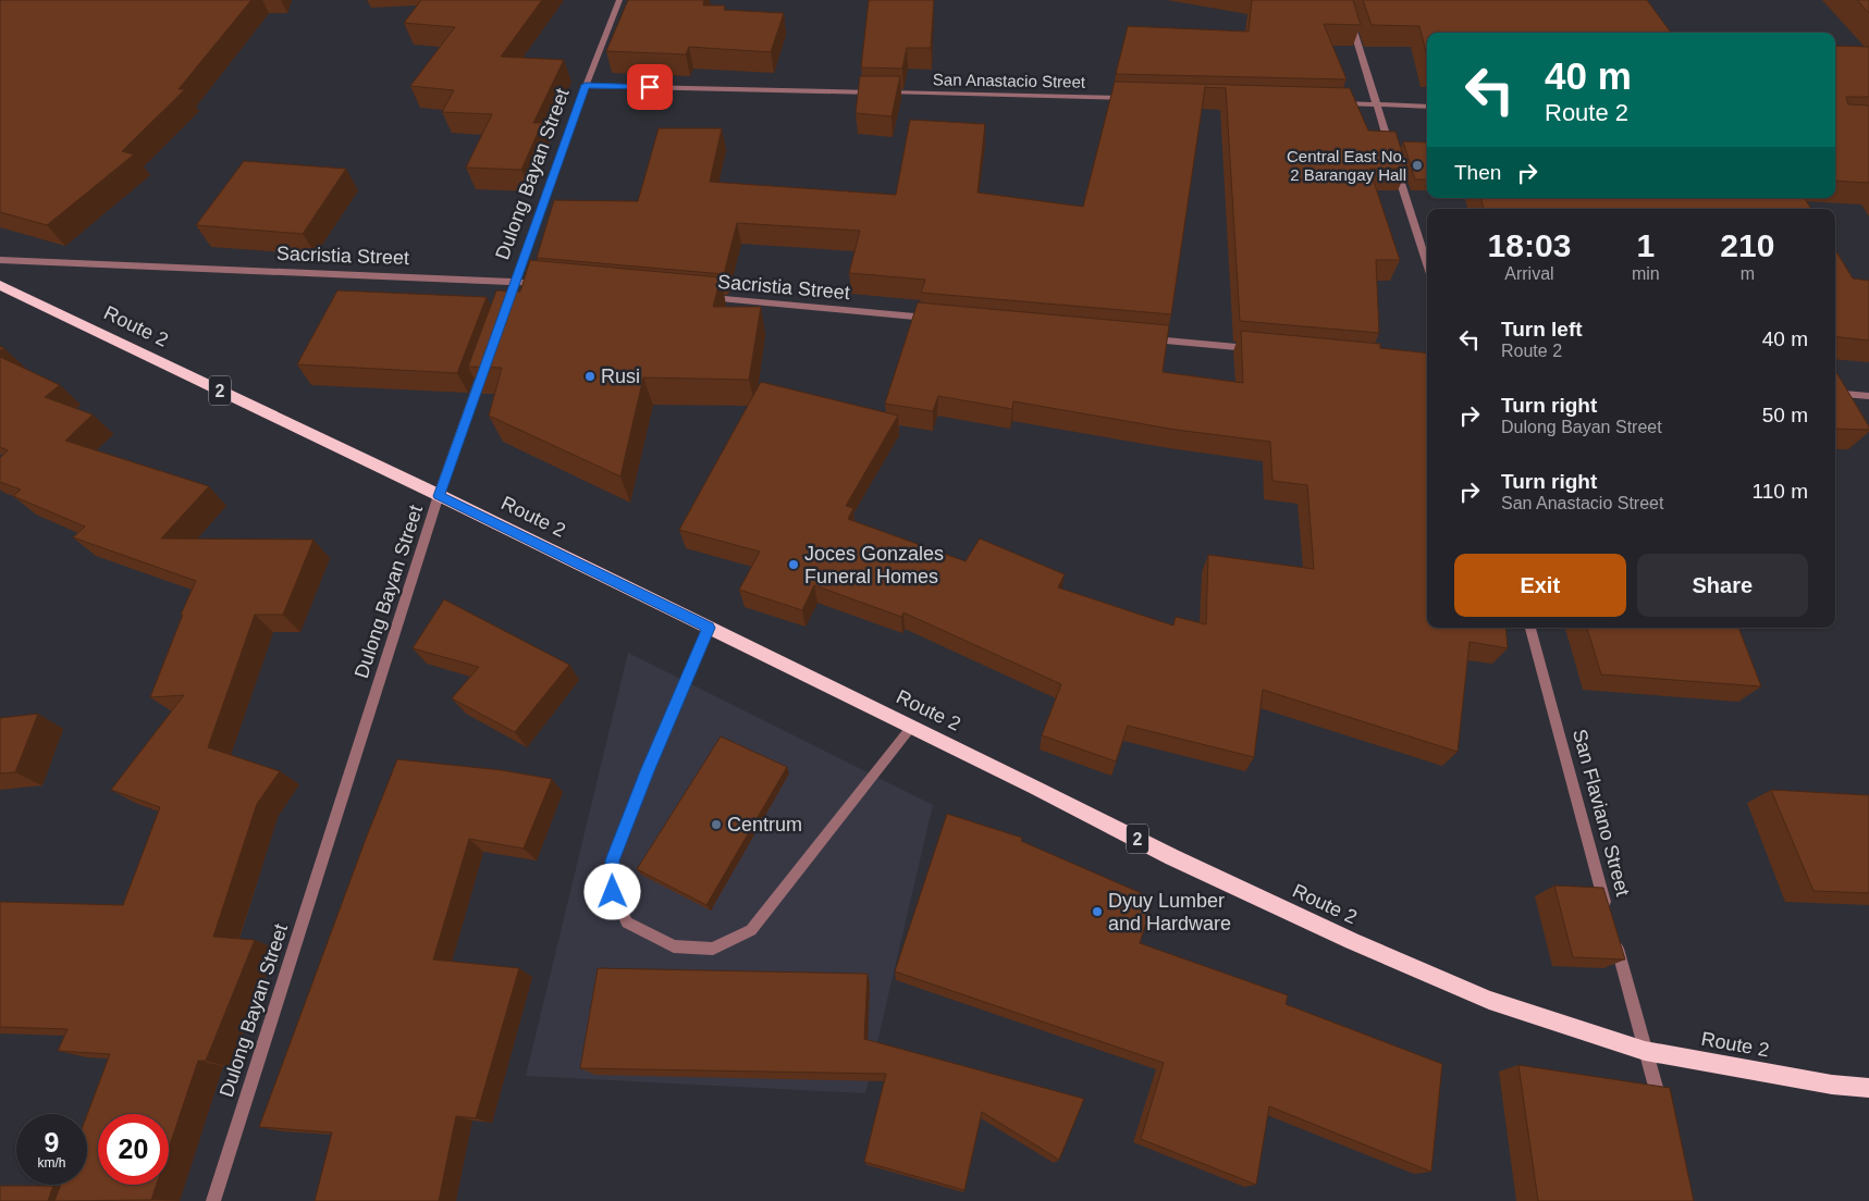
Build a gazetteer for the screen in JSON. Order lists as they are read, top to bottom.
{
  "streets": {
    "highway": ["Route 2", "2"],
    "street": [
      "San Anastacio Street",
      "Dulong Bayan Street",
      "Sacristia Street",
      "San Flaviano Street"
    ]
  },
  "crossings": [
    ["San Anastacio Street", "Dulong Bayan Street"],
    ["Dulong Bayan Street", "Sacristia Street"],
    ["Dulong Bayan Street", "Route 2"]
  ],
  "places": [
    "Central East No. 2 Barangay Hall",
    "Rusi",
    "Joces Gonzales Funeral Homes",
    "Centrum",
    "Dyuy Lumber and Hardware"
  ],
  "page": {
    "turn": ["40 m", "Route 2"],
    "then": "Then",
    "eta": [
      "18:03",
      "Arrival",
      "1",
      "min",
      "210",
      "m"
    ],
    "list": [
      {
        "name": "Turn left",
        "note": "Route 2",
        "value": "40 m"
      },
      {
        "name": "Turn right",
        "note": "Dulong Bayan Street",
        "value": "50 m"
      },
      {
        "name": "Turn right",
        "note": "San Anastacio Street",
        "value": "110 m"
      }
    ],
    "buttons": ["Exit", "Share"],
    "speed": "9 km/h",
    "limit": "20"
  }
}
